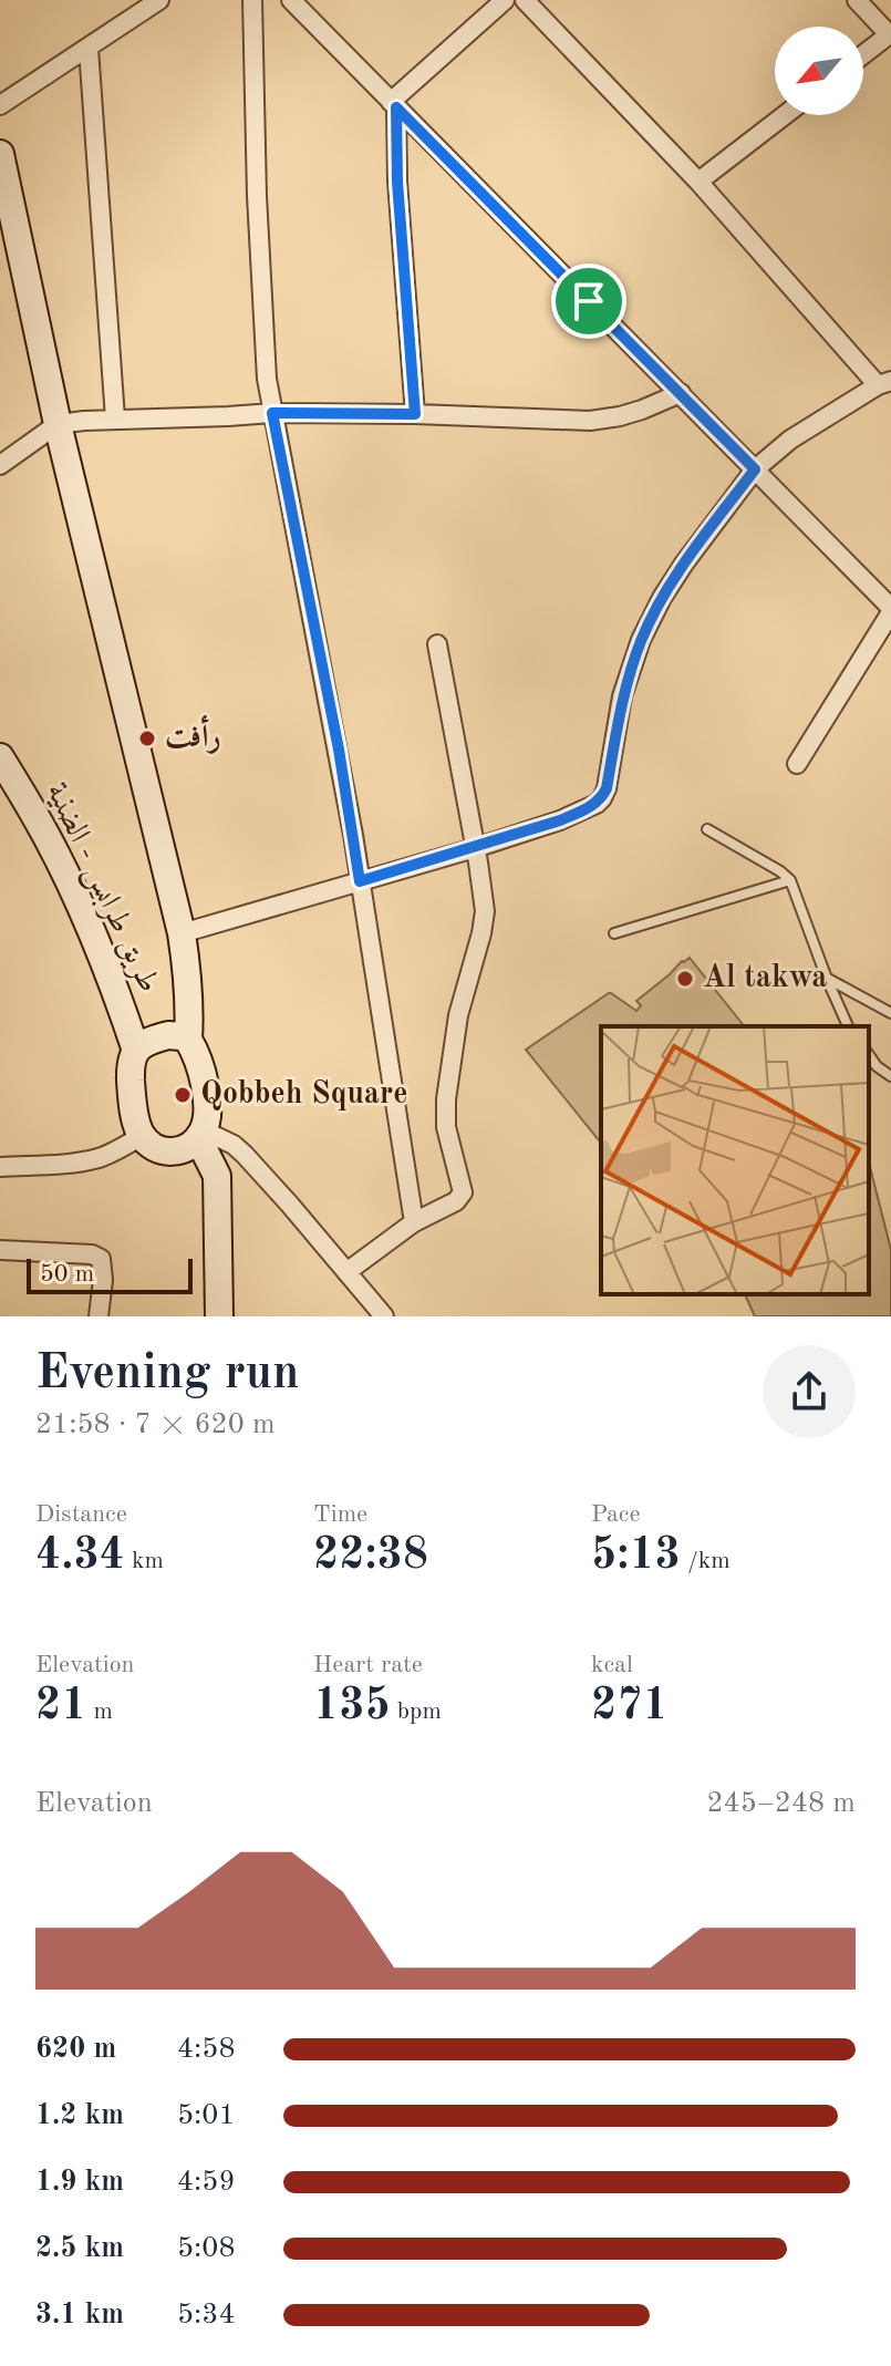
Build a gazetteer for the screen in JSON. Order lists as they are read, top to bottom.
{
  "streets": {
    "main road": ["طريق طرابس - الضنية"]
  },
  "places": ["رأفت", "Al takwa", "Qobbeh Square"],
  "scale_bar": "50 m",
  "north": "bottom left",
  "page": {
    "scale": "50 m",
    "heading": ["Evening run", "21:58 · 7 × 620 m"],
    "stats": [
      ["Distance", "4.34 km"],
      ["Time", "22:38"],
      ["Pace", "5:13 /km"],
      ["Elevation", "21 m"],
      ["Heart rate", "135 bpm"],
      ["kcal", "271"]
    ],
    "chart": ["Elevation", "245–248 m"],
    "list": [
      {
        "name": "620 m",
        "note": "4:58"
      },
      {
        "name": "1.2 km",
        "note": "5:01"
      },
      {
        "name": "1.9 km",
        "note": "4:59"
      },
      {
        "name": "2.5 km",
        "note": "5:08"
      },
      {
        "name": "3.1 km",
        "note": "5:34"
      }
    ]
  }
}
